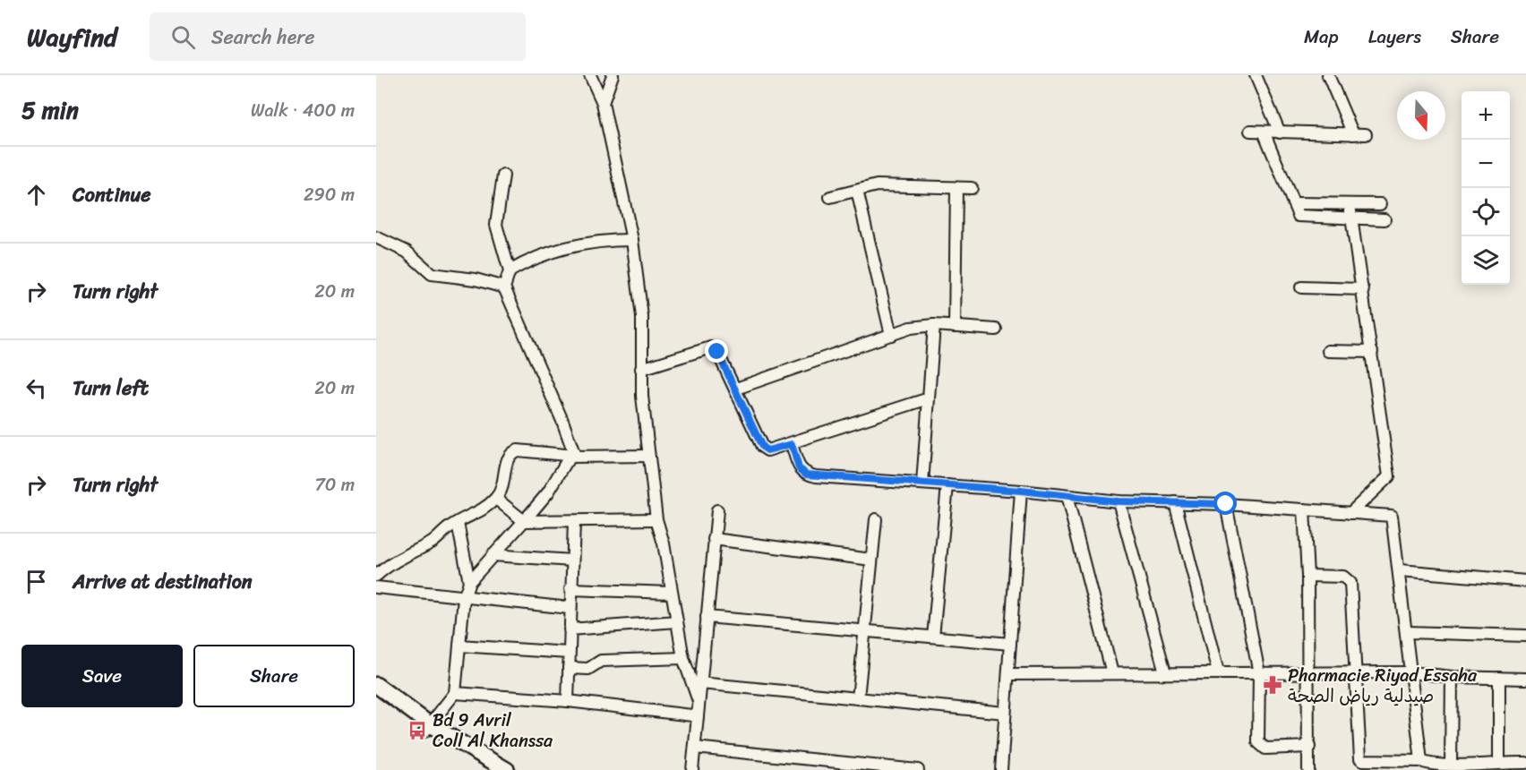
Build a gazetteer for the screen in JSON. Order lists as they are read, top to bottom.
{
  "places": {
    "pharmacy": ["Pharmacie Riyad Essaha صيدلية رياض الصحة"],
    "bus stop": ["Bd 9 Avril Coll Al Khanssa"]
  },
  "north": "bottom",
  "page": {
    "header": "Wayfind",
    "search": "Search here",
    "nav": ["Map", "Layers", "Share"],
    "heading": ["5 min", "Walk · 400 m"],
    "map_buttons": ["+", "−"],
    "list": [
      ["Continue", "290 m"],
      ["Turn right", "20 m"],
      ["Turn left", "20 m"],
      ["Turn right", "70 m"],
      "Arrive at destination"
    ],
    "buttons": ["Save", "Share"]
  }
}
